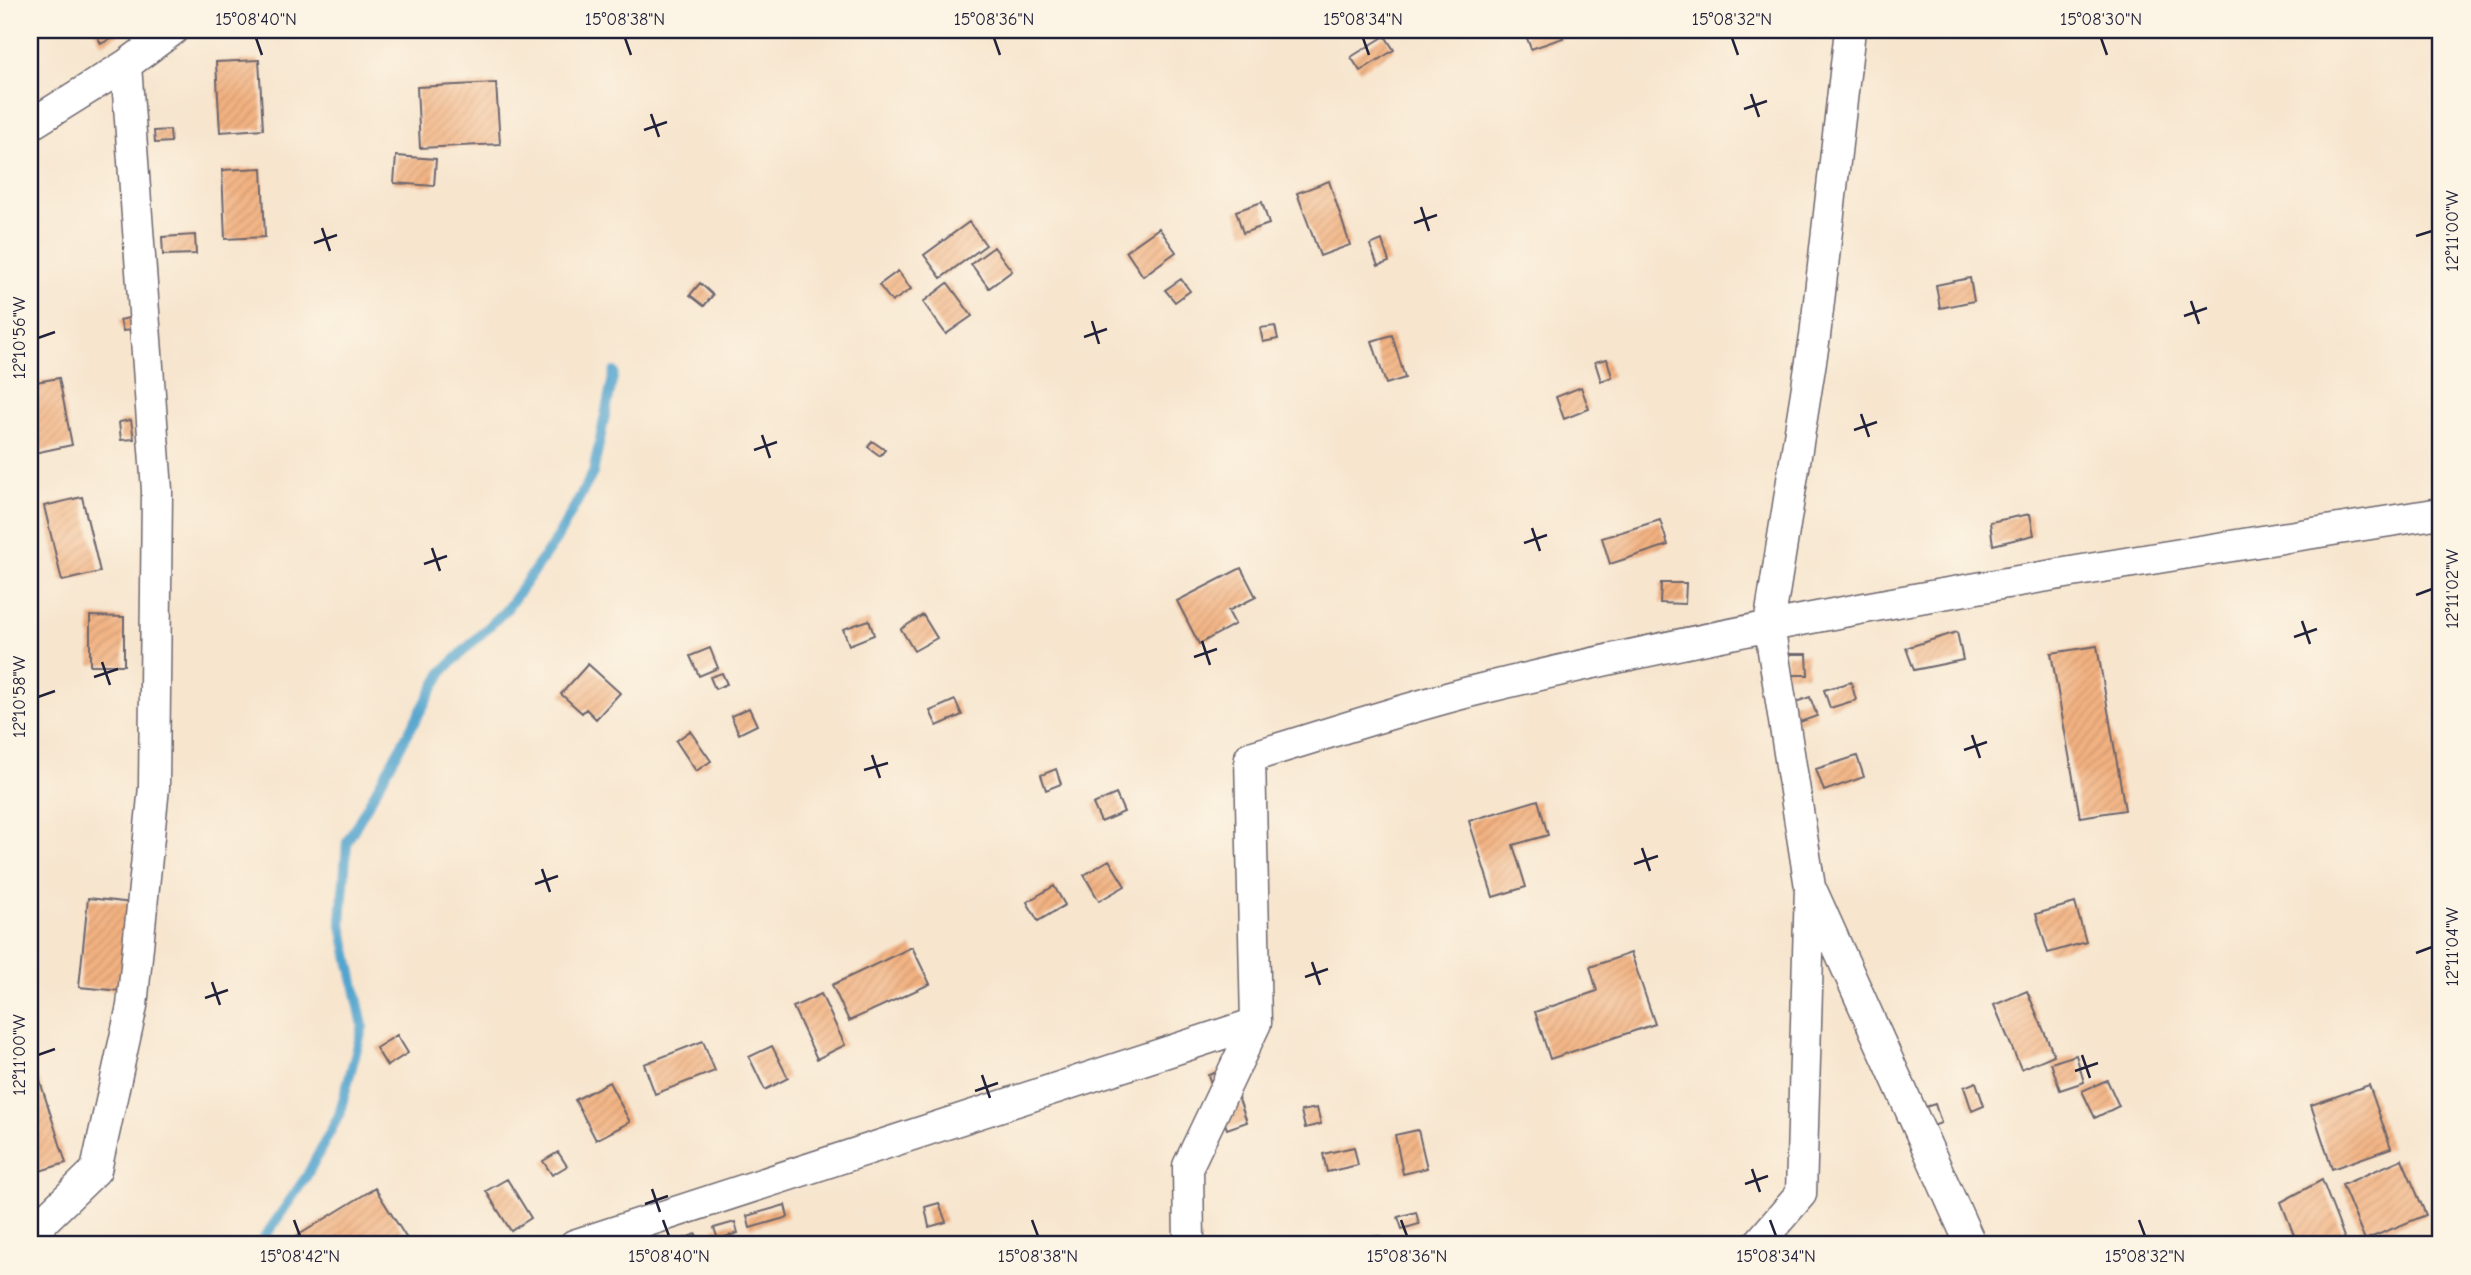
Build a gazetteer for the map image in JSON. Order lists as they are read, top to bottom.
{
  "coordinates": [
    "15°08'40\"N",
    "15°08'38\"N",
    "15°08'36\"N",
    "15°08'34\"N",
    "15°08'32\"N",
    "15°08'30\"N",
    "12°11'00\"W",
    "12°10'56\"W",
    "12°11'02\"W",
    "12°10'58\"W",
    "12°11'04\"W",
    "15°08'42\"N"
  ]
}
